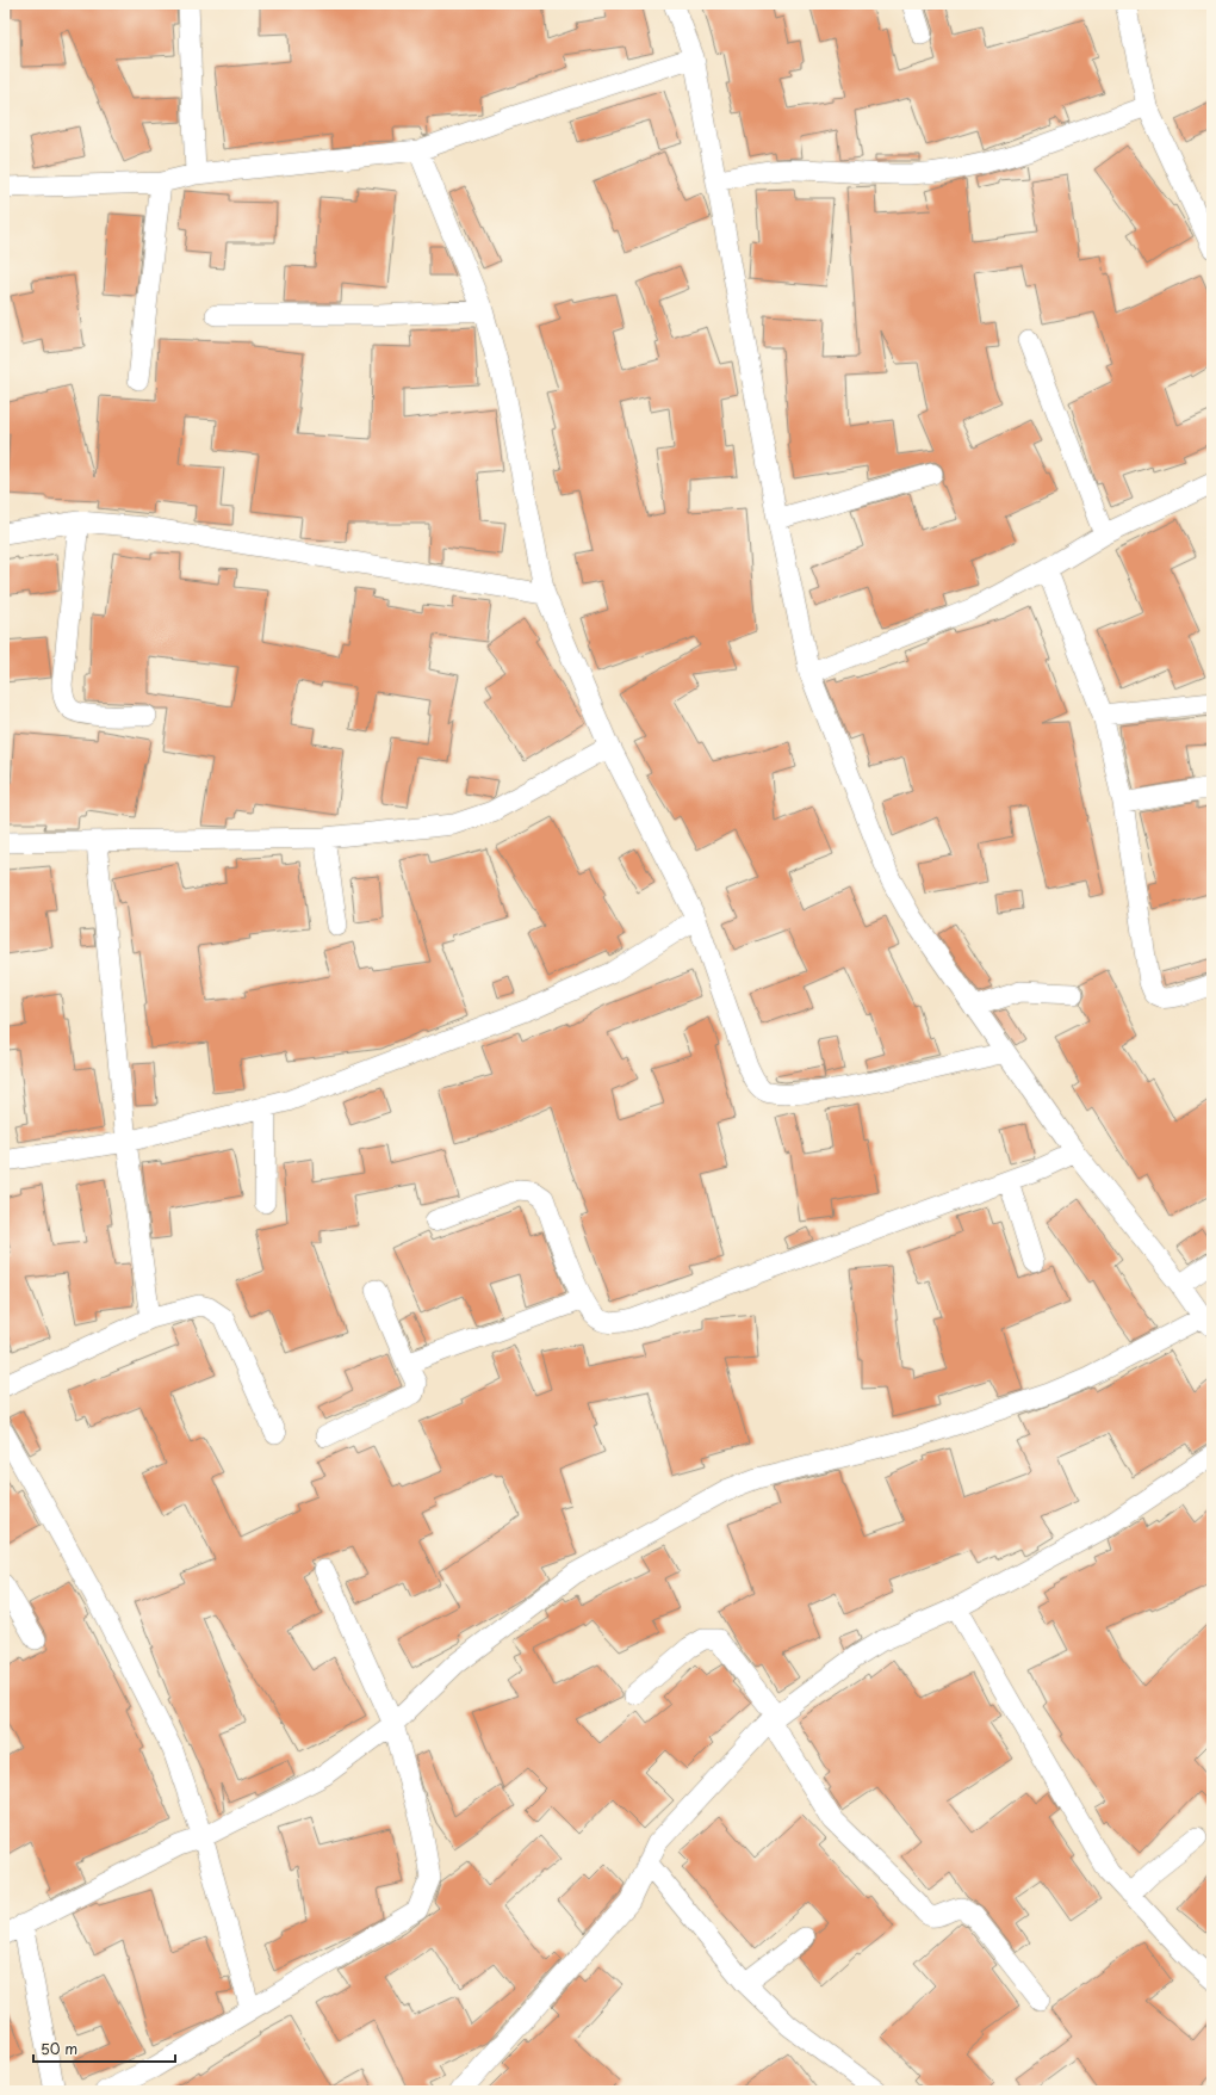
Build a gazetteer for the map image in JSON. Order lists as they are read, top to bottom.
{
  "scale_bar": "50 m"
}
